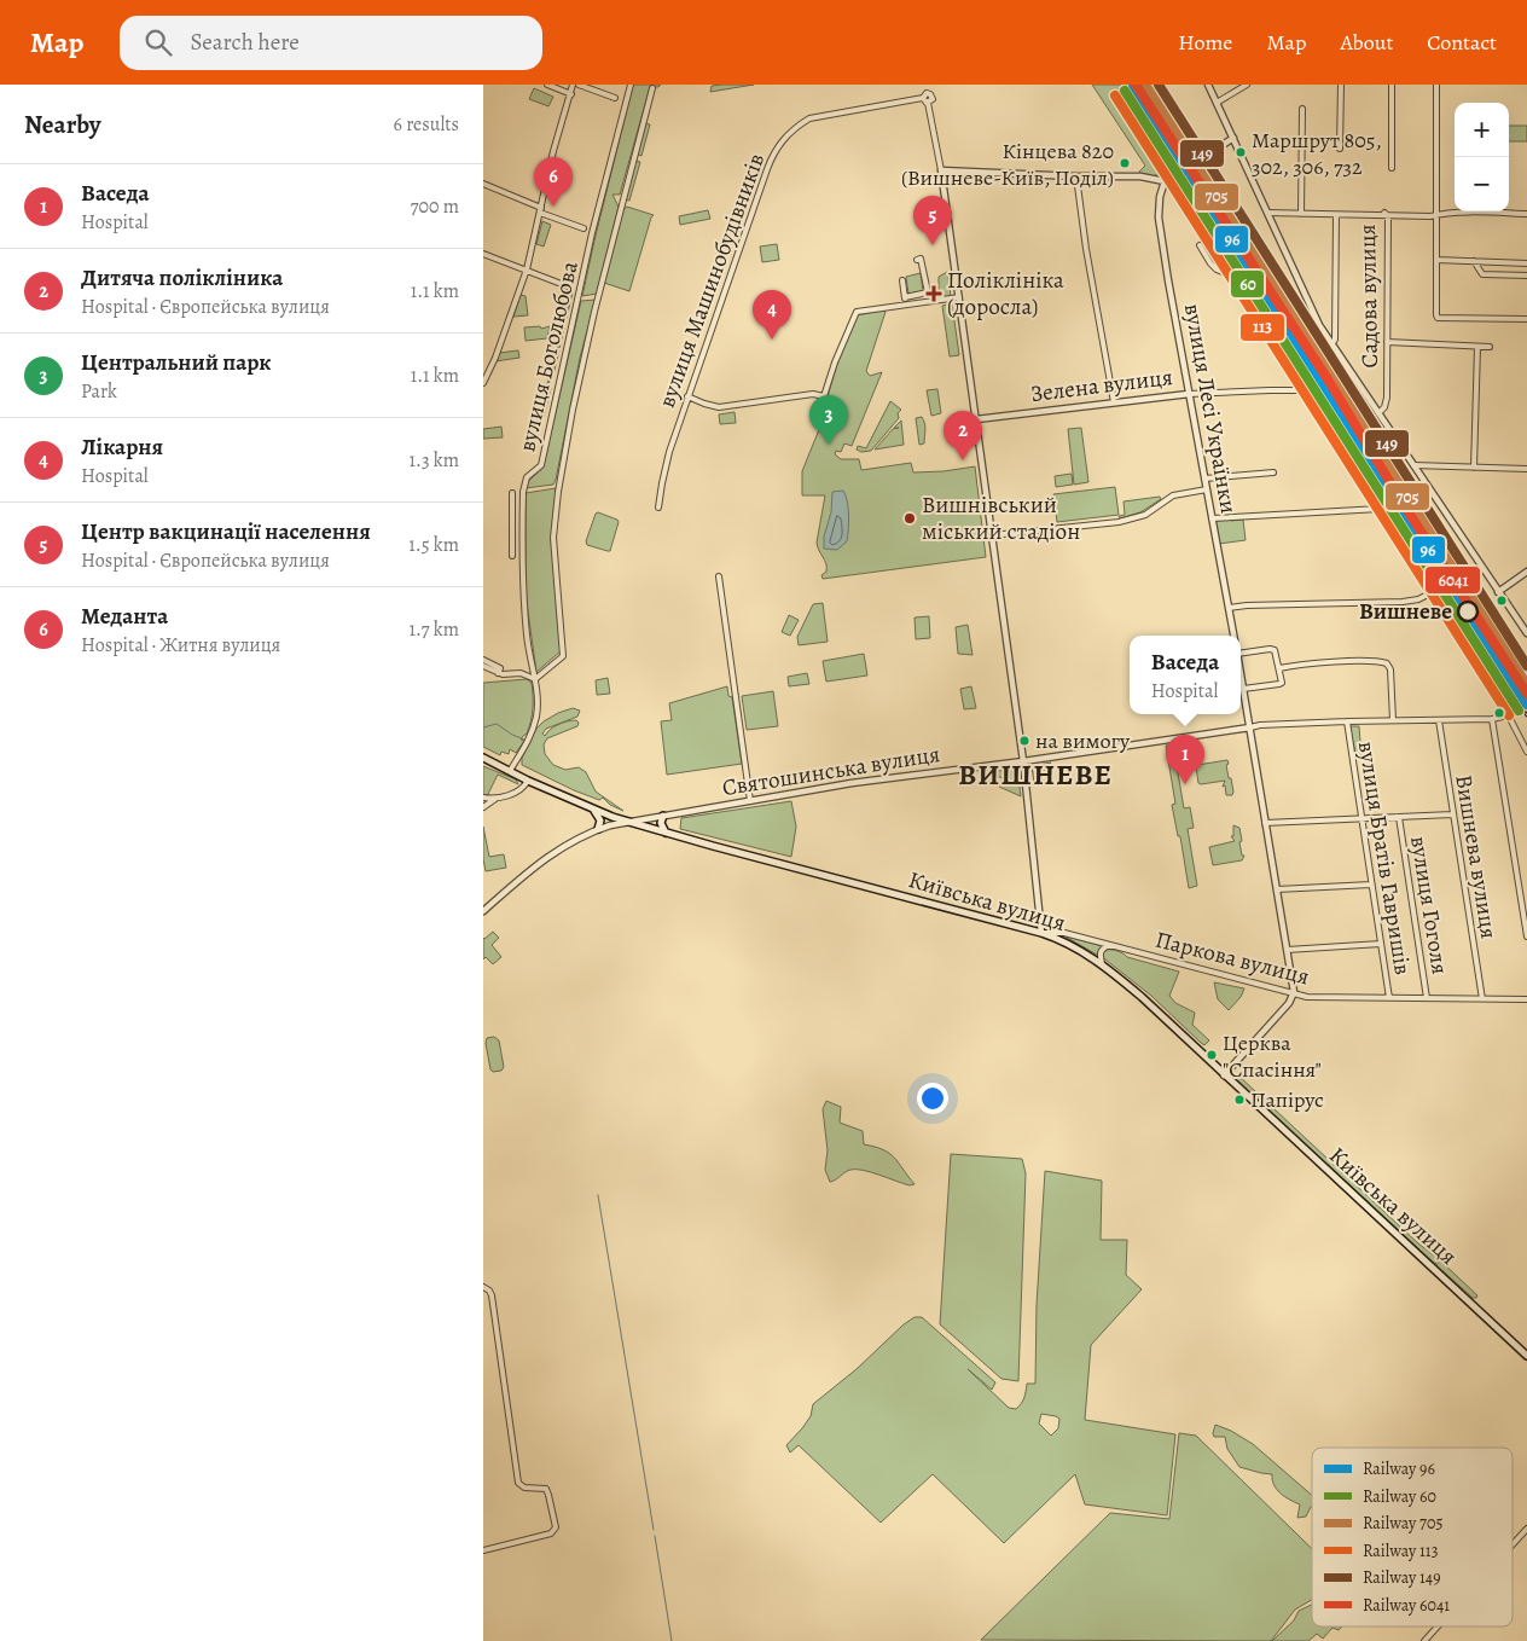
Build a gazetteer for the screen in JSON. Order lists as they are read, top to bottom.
{
  "streets": {
    "main road": ["Київська вулиця"],
    "street": [
      "вулиця Машинобудівників",
      "Садова вулиця",
      "вулиця Боголюбова",
      "Зелена вулиця",
      "вулиця Лесі Українки",
      "Святошинська вулиця",
      "Вишнева вулиця",
      "вулиця Братів Гавришів",
      "вулиця Гоголя",
      "Паркова вулиця"
    ]
  },
  "crossings": [
    ["вулиця Боголюбова", "Київська вулиця"],
    ["Зелена вулиця", "вулиця Лесі Українки"],
    ["Святошинська вулиця", "Вишнева вулиця"],
    ["Святошинська вулиця", "вулиця Братів Гавришів"],
    ["Святошинська вулиця", "Київська вулиця"],
    ["Вишнева вулиця", "Паркова вулиця"],
    ["вулиця Братів Гавришів", "Паркова вулиця"],
    ["Київська вулиця", "Паркова вулиця"],
    ["вулиця Гоголя", "Паркова вулиця"]
  ],
  "districts": ["ВИШНЕВЕ"],
  "places": {
    "other": [
      "Маршрут 805, 302, 306, 732",
      "Кінцева 820 (Вишневе-Київ, Поділ)",
      "Вишнівський міський стадіон",
      "Вишневе",
      "на вимогу",
      "Церква \"Спасіння\"",
      "Папірус"
    ],
    "health": ["Поліклініка (доросла)"]
  },
  "lines": [
    "rail line 96",
    "rail line 705",
    "rail line 149",
    "rail line 6041",
    "rail line 60",
    "rail line 113"
  ],
  "legend": [
    "Railway 96",
    "Railway 60",
    "Railway 705",
    "Railway 113",
    "Railway 149",
    "Railway 6041"
  ],
  "page": {
    "header": "Map",
    "search": "Search here",
    "nav": [
      "Home",
      "Map",
      "About",
      "Contact"
    ],
    "heading": ["Nearby", "6 results"],
    "map_buttons": ["+", "−"],
    "pins": [
      "6",
      "5",
      "4",
      "3",
      "2",
      "1"
    ],
    "list": [
      {
        "mark": "1",
        "name": "Васеда",
        "note": "Hospital",
        "value": "700 m"
      },
      {
        "mark": "2",
        "name": "Дитяча полікліника",
        "note": "Hospital · Європейська вулиця",
        "value": "1.1 km"
      },
      {
        "mark": "3",
        "name": "Центральний парк",
        "note": "Park",
        "value": "1.1 km"
      },
      {
        "mark": "4",
        "name": "Лікарня",
        "note": "Hospital",
        "value": "1.3 km"
      },
      {
        "mark": "5",
        "name": "Центр вакцинації населення",
        "note": "Hospital · Європейська вулиця",
        "value": "1.5 km"
      },
      {
        "mark": "6",
        "name": "Меданта",
        "note": "Hospital · Житня вулиця",
        "value": "1.7 km"
      }
    ],
    "popup": ["Васеда", "Hospital"]
  }
}
